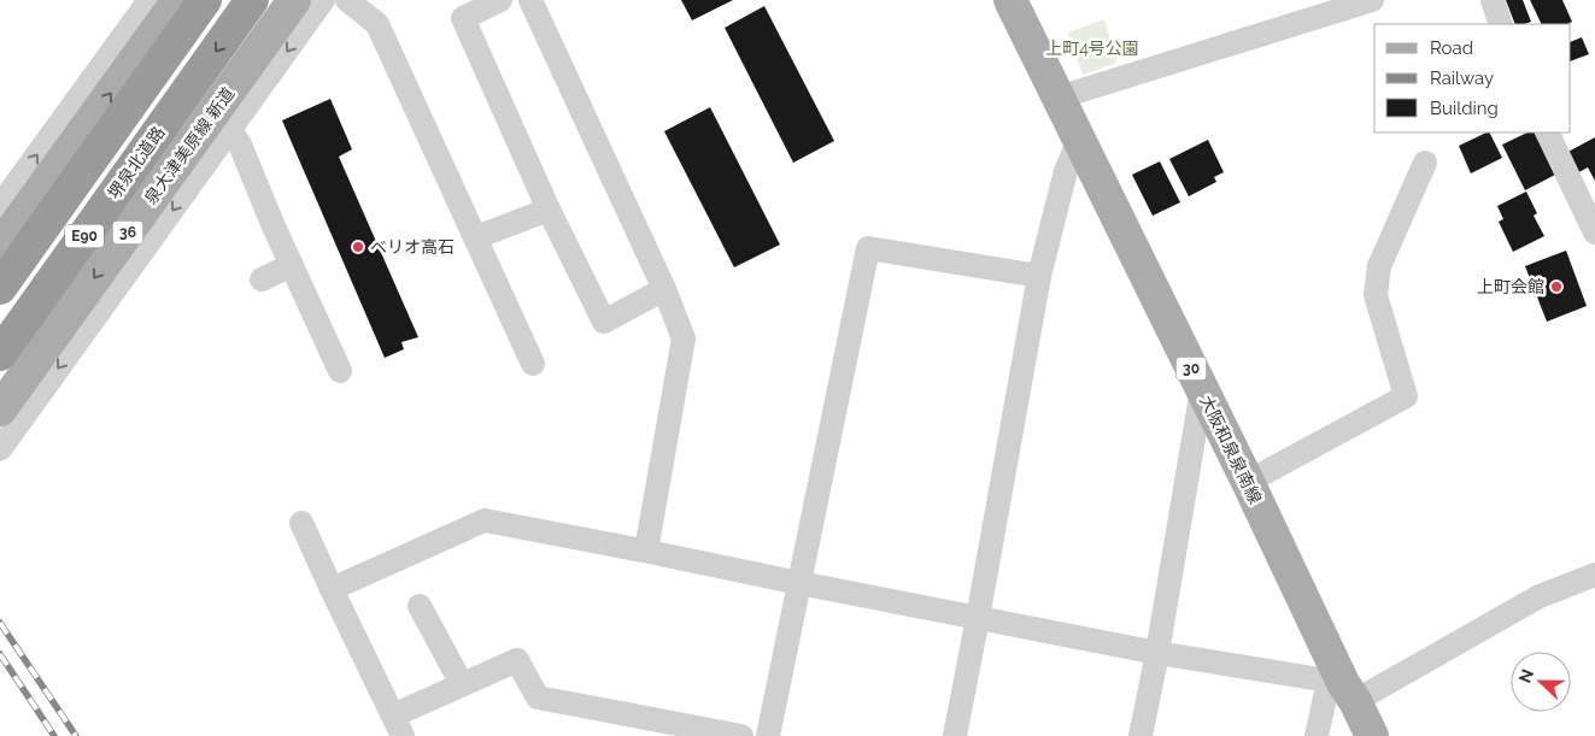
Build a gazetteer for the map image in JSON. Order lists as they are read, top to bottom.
{
  "streets": {
    "highway": ["堺泉北道路", "E90"],
    "main road": [
      "泉大津美原線 新道",
      "36",
      "30",
      "大阪和泉泉南線"
    ]
  },
  "parks": ["上町4号公園"],
  "places": ["ベリオ高石", "上町会館"],
  "legend": ["Road", "Railway", "Building"],
  "north": "left"
}
